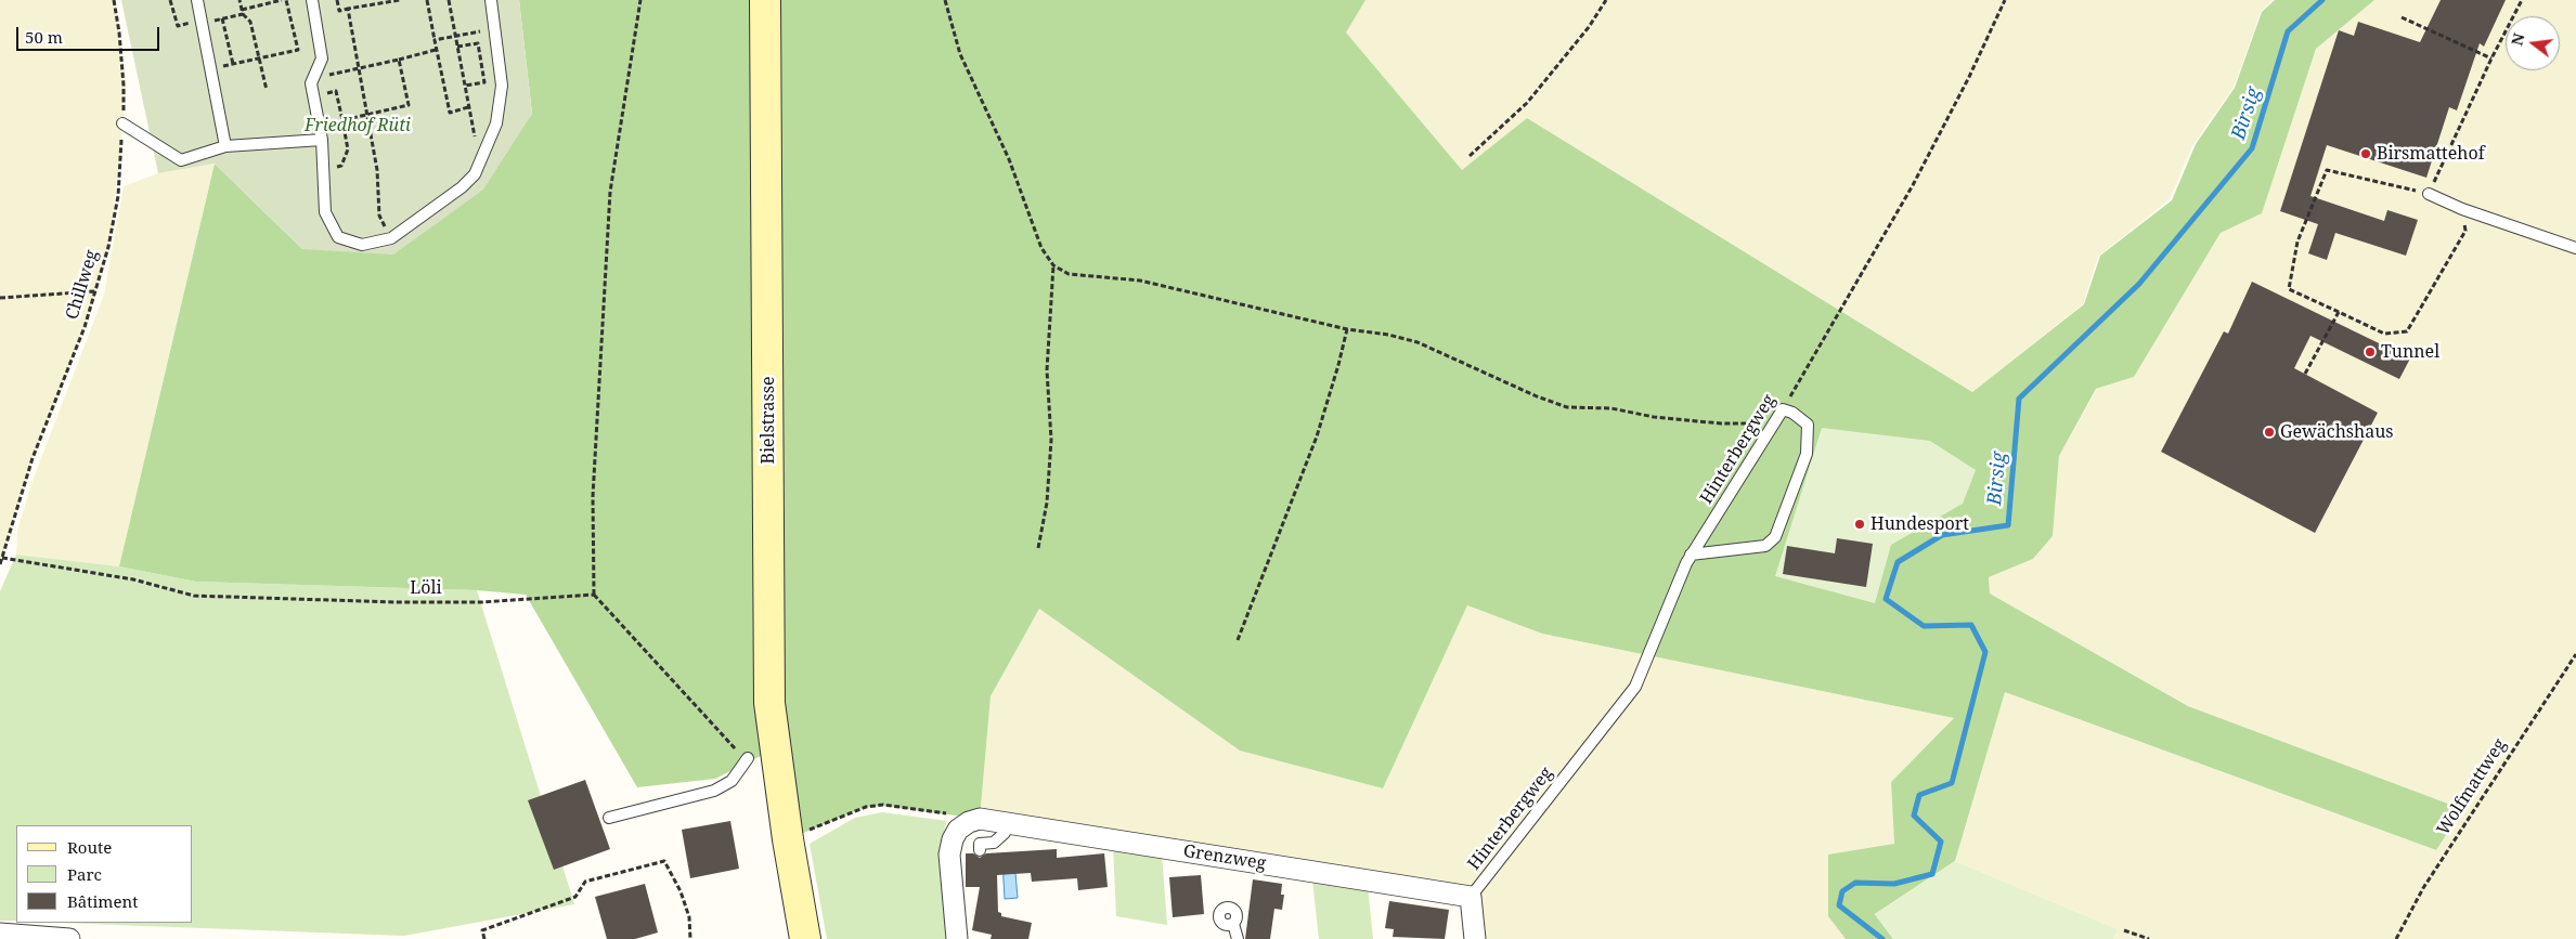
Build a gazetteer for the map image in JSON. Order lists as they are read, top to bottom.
{
  "streets": {
    "main road": ["Bielstrasse"],
    "street": ["Grenzweg"],
    "lane": ["Hinterbergweg"],
    "path": ["Chillweg", "Löli", "Wolfmattweg"]
  },
  "crossings": [
    ["Chillweg", "Löli"],
    ["Hinterbergweg", "Grenzweg"]
  ],
  "water": ["Birsig"],
  "parks": ["Friedhof Rüti"],
  "places": [
    "Birsmattehof",
    "Tunnel",
    "Gewächshaus",
    "Hundesport"
  ],
  "legend": ["Route", "Parc", "Bâtiment"],
  "scale_bar": "50 m",
  "north": "left"
}
